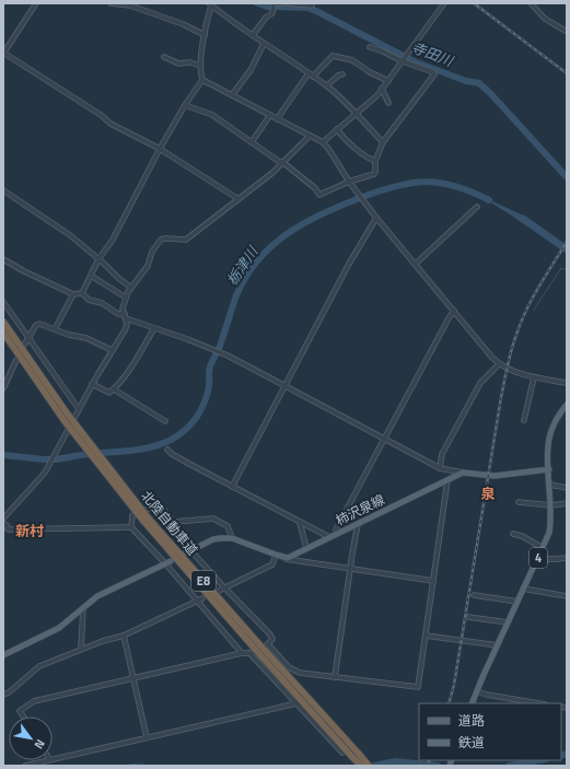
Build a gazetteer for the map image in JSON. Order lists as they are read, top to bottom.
{
  "streets": {
    "highway": ["北陸自動車道", "E8"],
    "main road": ["柿沢泉線", "4"]
  },
  "districts": ["泉", "新村"],
  "water": ["寺田川", "栃津川"],
  "legend": ["道路", "鉄道"],
  "north": "bottom right"
}
